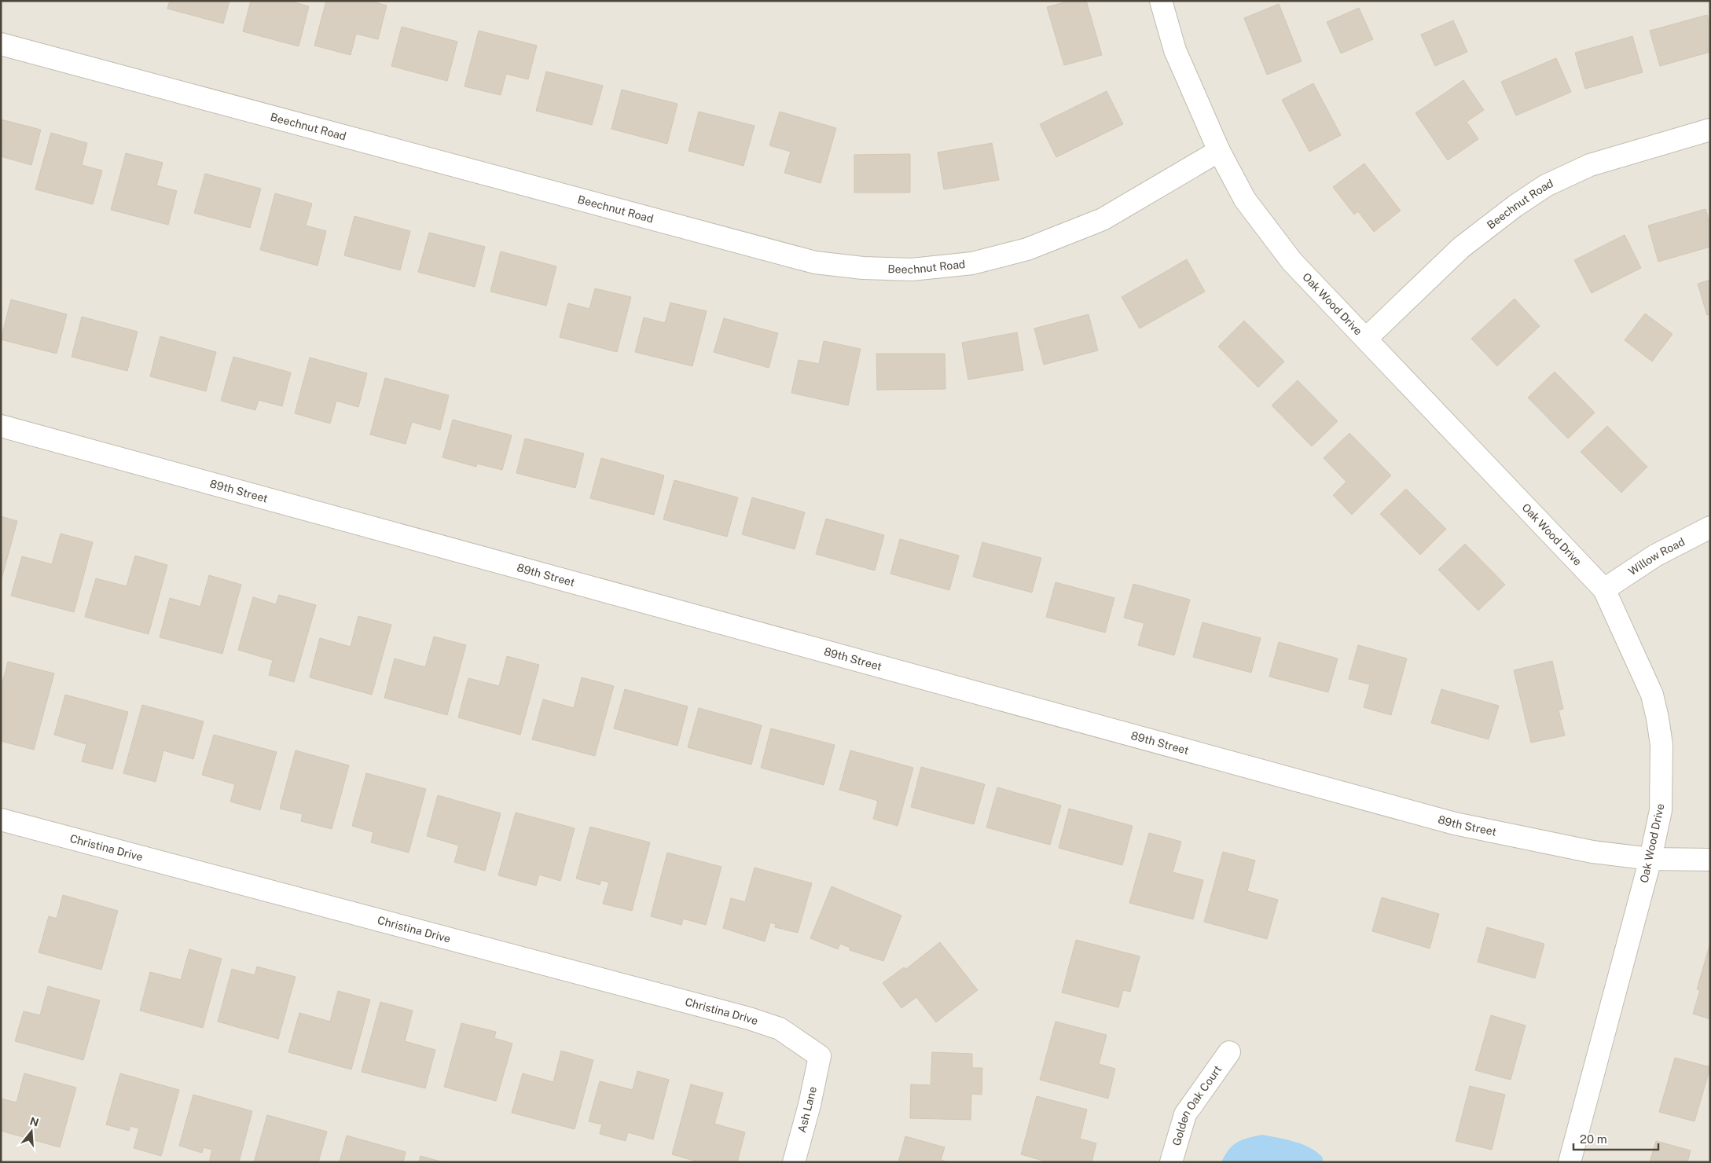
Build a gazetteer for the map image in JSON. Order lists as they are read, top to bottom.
{
  "streets": {
    "street": [
      "Beechnut Road",
      "Oak Wood Drive",
      "89th Street",
      "Willow Road",
      "Christina Drive",
      "Golden Oak Court",
      "Ash Lane"
    ]
  },
  "crossings": [
    ["Beechnut Road", "Oak Wood Drive"],
    ["Oak Wood Drive", "89th Street"],
    ["Oak Wood Drive", "Willow Road"],
    ["Christina Drive", "Ash Lane"]
  ],
  "scale_bar": "20 m",
  "north": "top"
}
